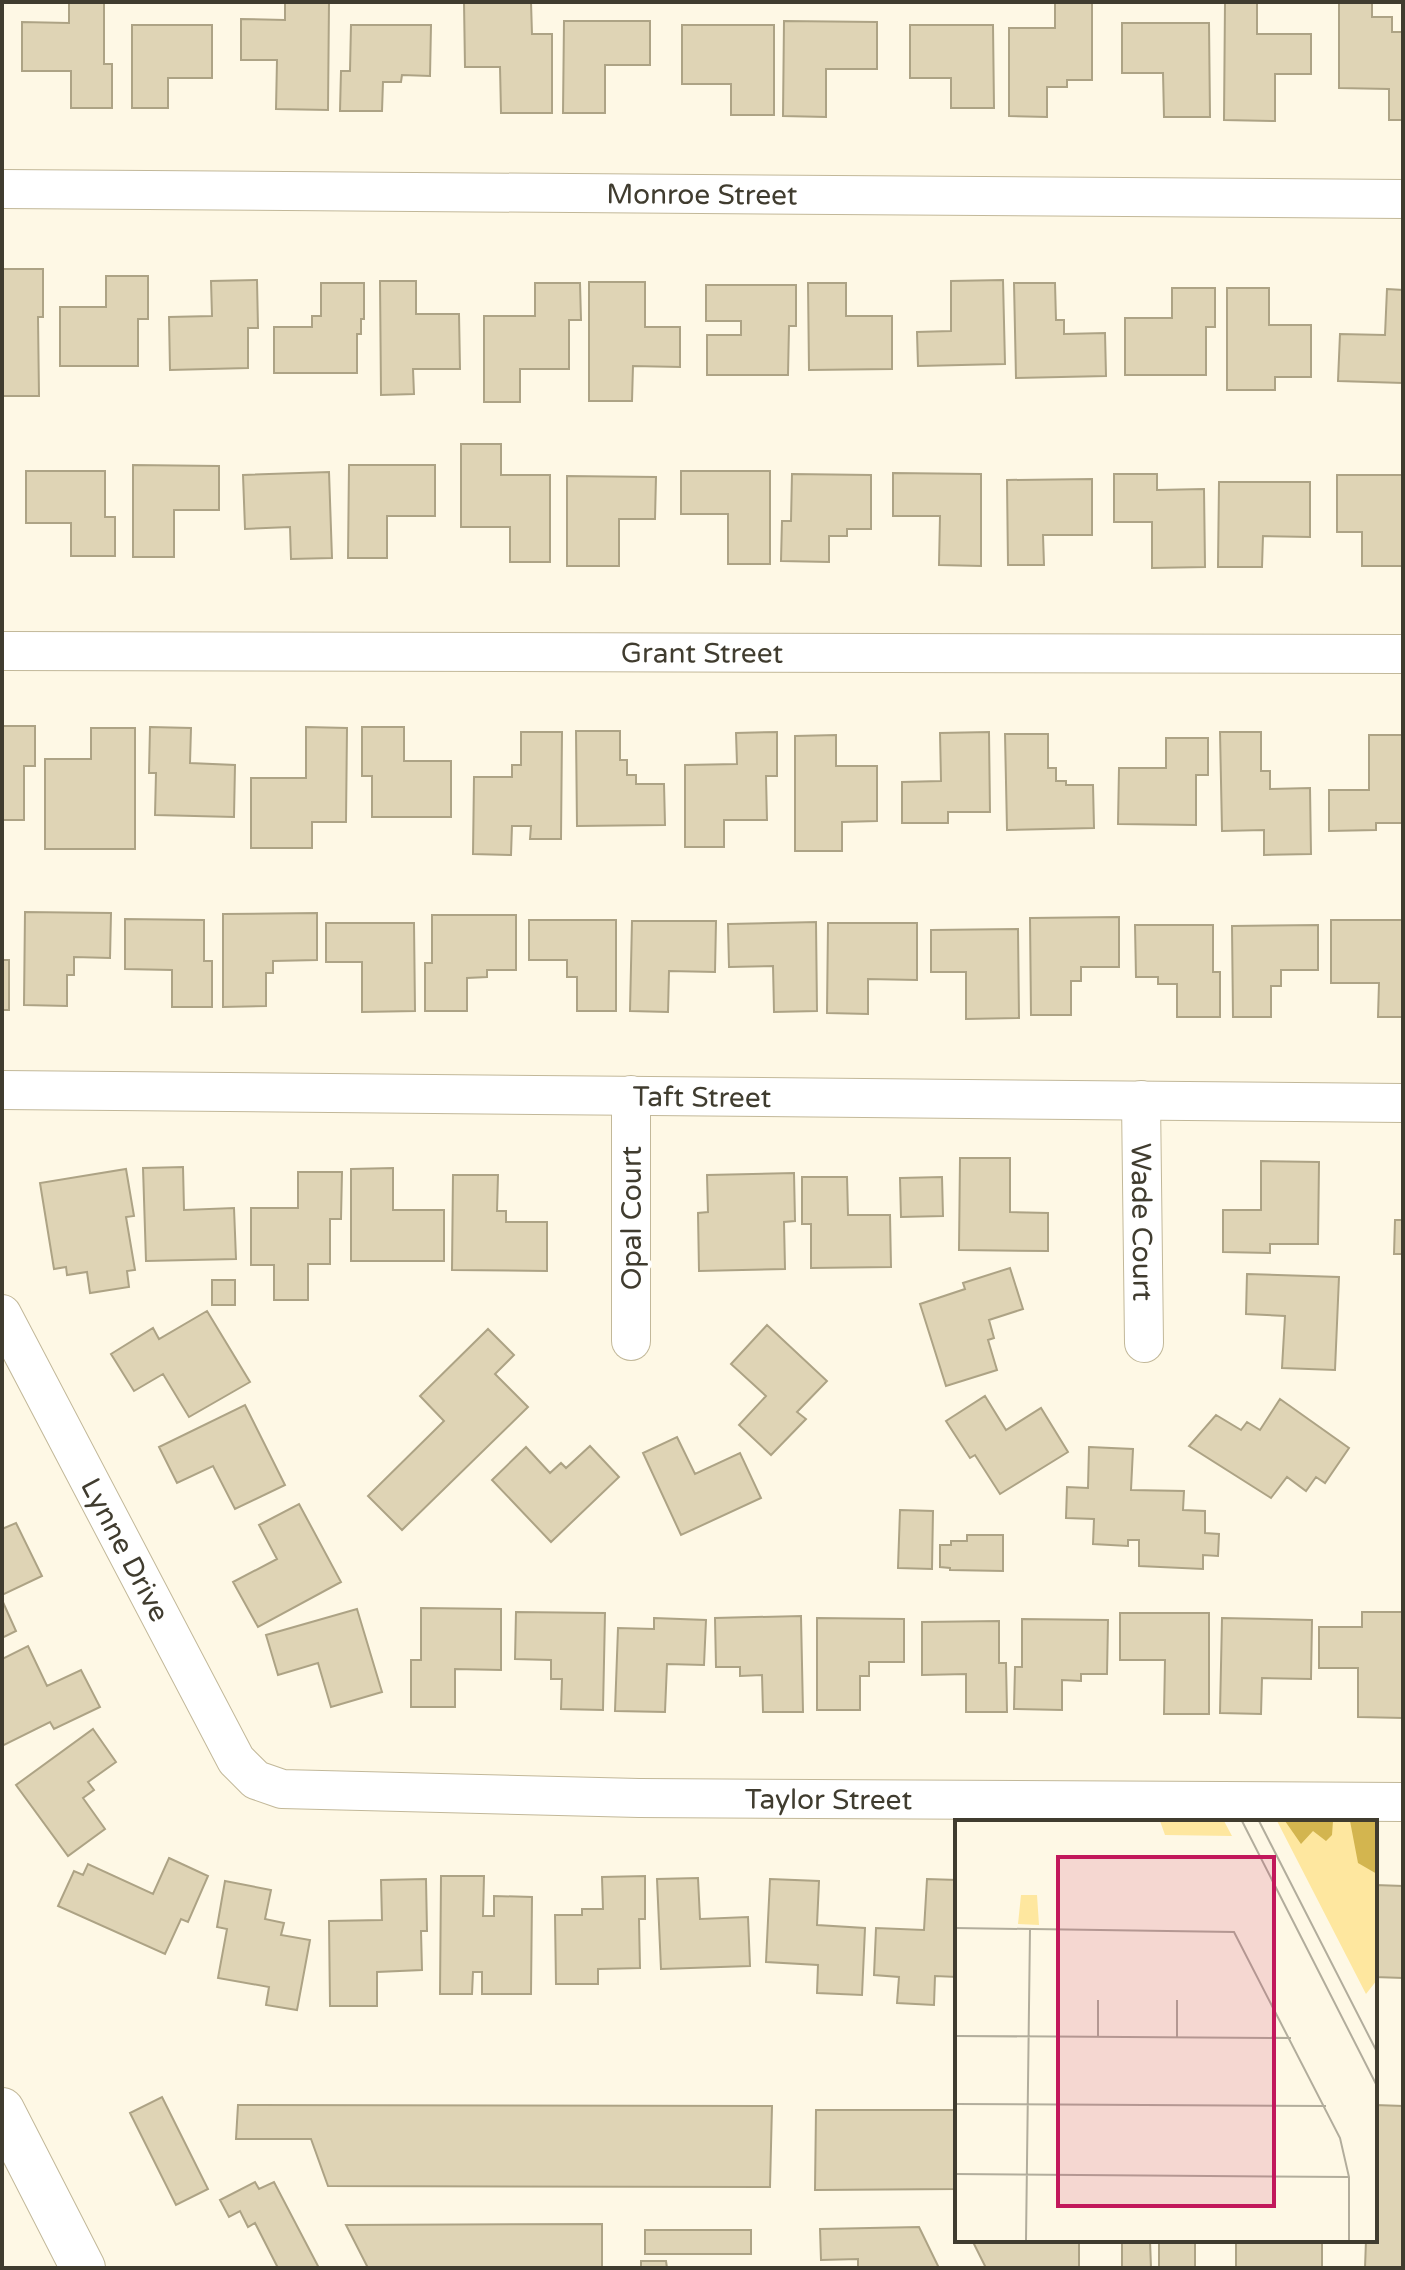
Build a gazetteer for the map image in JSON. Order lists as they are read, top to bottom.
{
  "streets": {
    "street": [
      "Monroe Street",
      "Grant Street",
      "Taft Street",
      "Opal Court",
      "Wade Court",
      "Lynne Drive",
      "Taylor Street"
    ]
  },
  "crossings": [
    ["Taft Street", "Opal Court"],
    ["Taft Street", "Wade Court"],
    ["Lynne Drive", "Taylor Street"]
  ]
}
